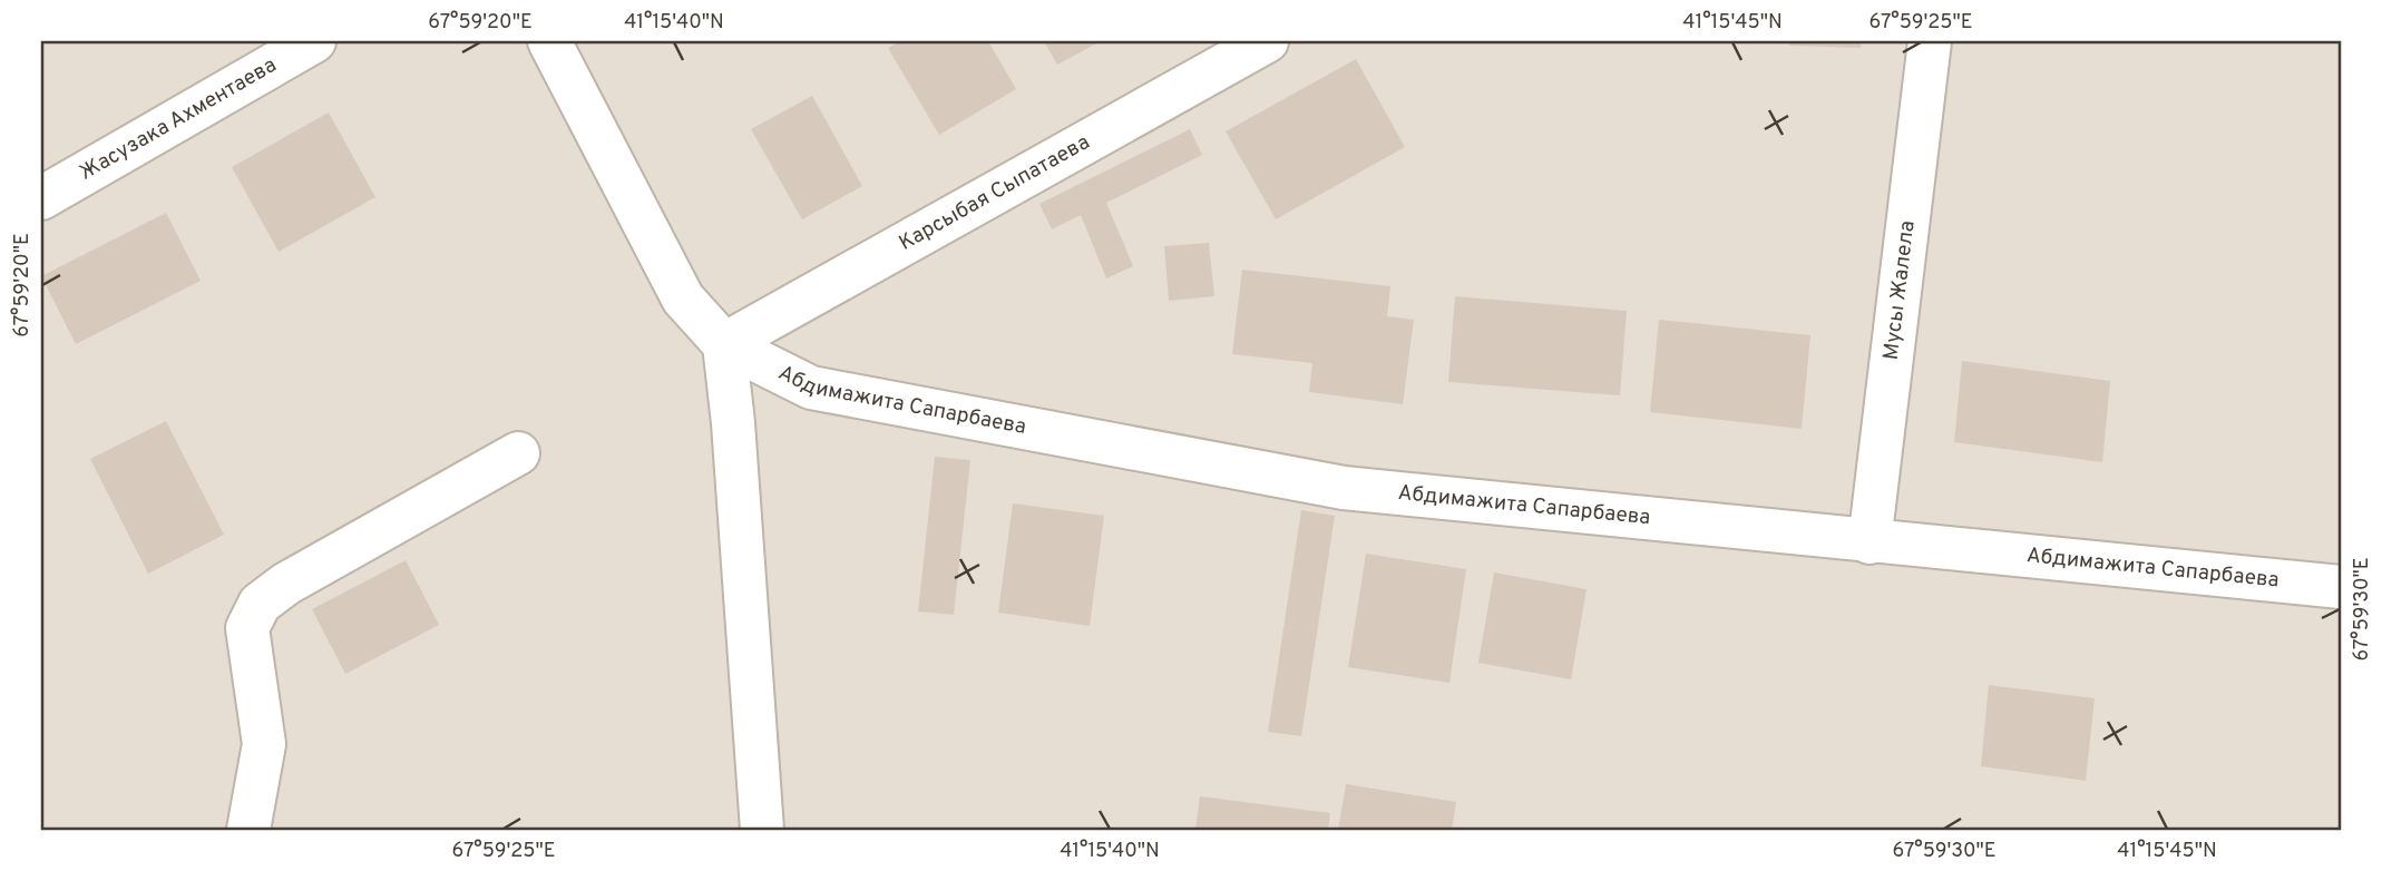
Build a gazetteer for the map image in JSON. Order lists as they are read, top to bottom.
{
  "streets": {
    "street": [
      "Жасузака Ахментаева",
      "Карсыбая Сыпатаева",
      "Мусы Жалела",
      "Абдимажита Сапарбаева"
    ]
  },
  "crossings": [
    ["Карсыбая Сыпатаева", "Абдимажита Сапарбаева"],
    ["Мусы Жалела", "Абдимажита Сапарбаева"]
  ],
  "coordinates": [
    "67°59'20\"E",
    "41°15'40\"N",
    "41°15'45\"N",
    "67°59'25\"E",
    "67°59'30\"E"
  ]
}
